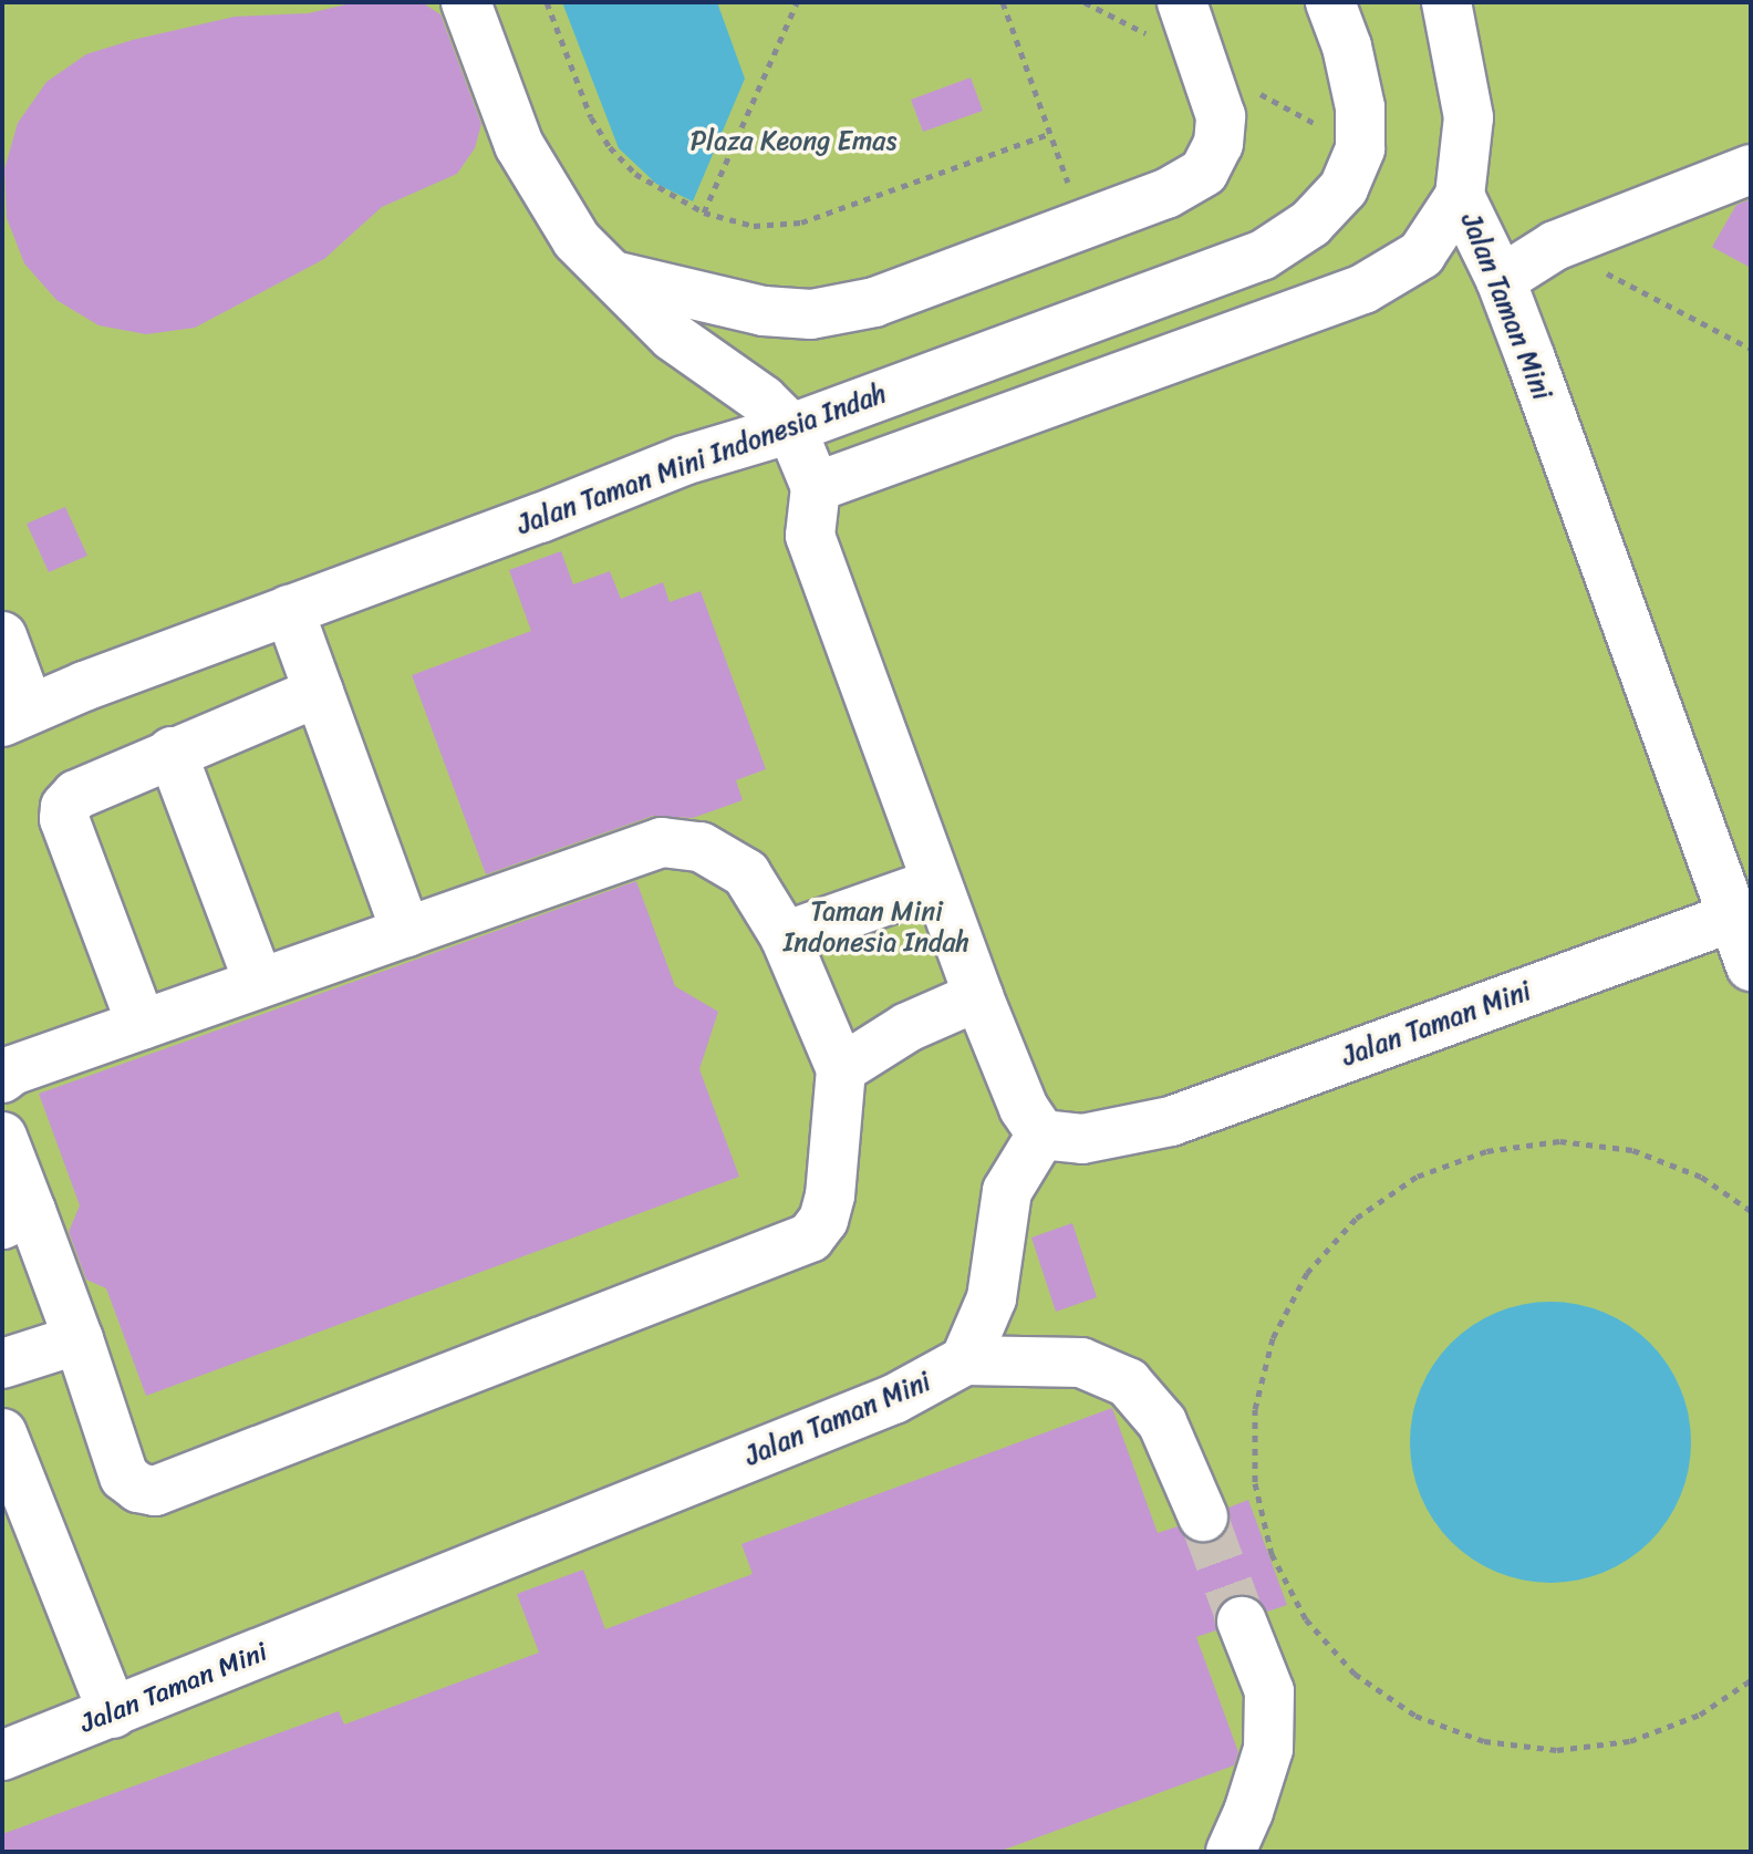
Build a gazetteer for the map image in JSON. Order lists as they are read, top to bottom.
{
  "streets": {
    "lane": ["Jalan Taman Mini", "Jalan Taman Mini Indonesia Indah"]
  },
  "parks": ["Plaza Keong Emas", "Taman Mini Indonesia Indah"]
}
